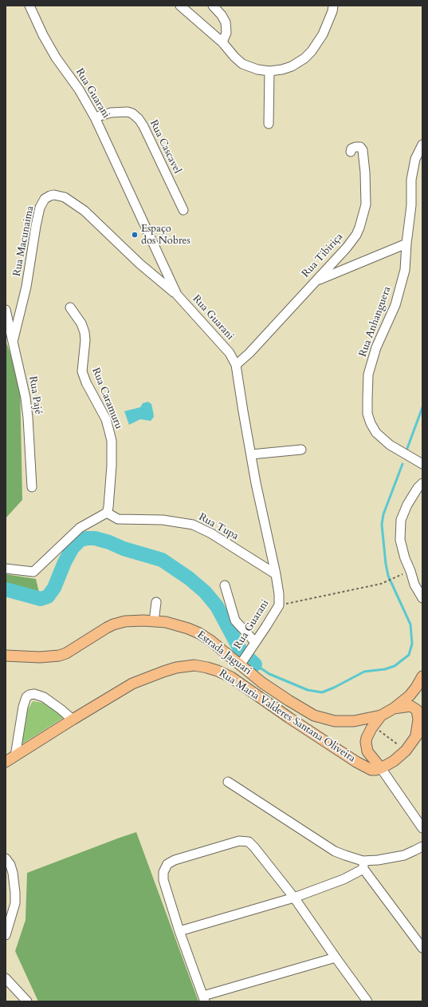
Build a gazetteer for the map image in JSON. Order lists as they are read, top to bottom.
{
  "streets": {
    "main road": ["Estrada Jaguari", "Rua Maria Valderes Santana Oliveira"],
    "street": [
      "Rua Guarani",
      "Rua Cascavel",
      "Rua Macunaima",
      "Rua Tibiriça",
      "Rua Anhanguera",
      "Rua Pajé",
      "Rua Caramuru",
      "Rua Tupa"
    ]
  },
  "crossings": [
    ["Rua Guarani", "Rua Cascavel"],
    ["Rua Guarani", "Rua Macunaima"],
    ["Rua Guarani", "Rua Tibiriça"],
    ["Rua Guarani", "Rua Tupa"],
    ["Rua Guarani", "Estrada Jaguari"],
    ["Rua Macunaima", "Rua Pajé"],
    ["Rua Caramuru", "Rua Tupa"]
  ],
  "places": ["Espaço dos Nobres"]
}
